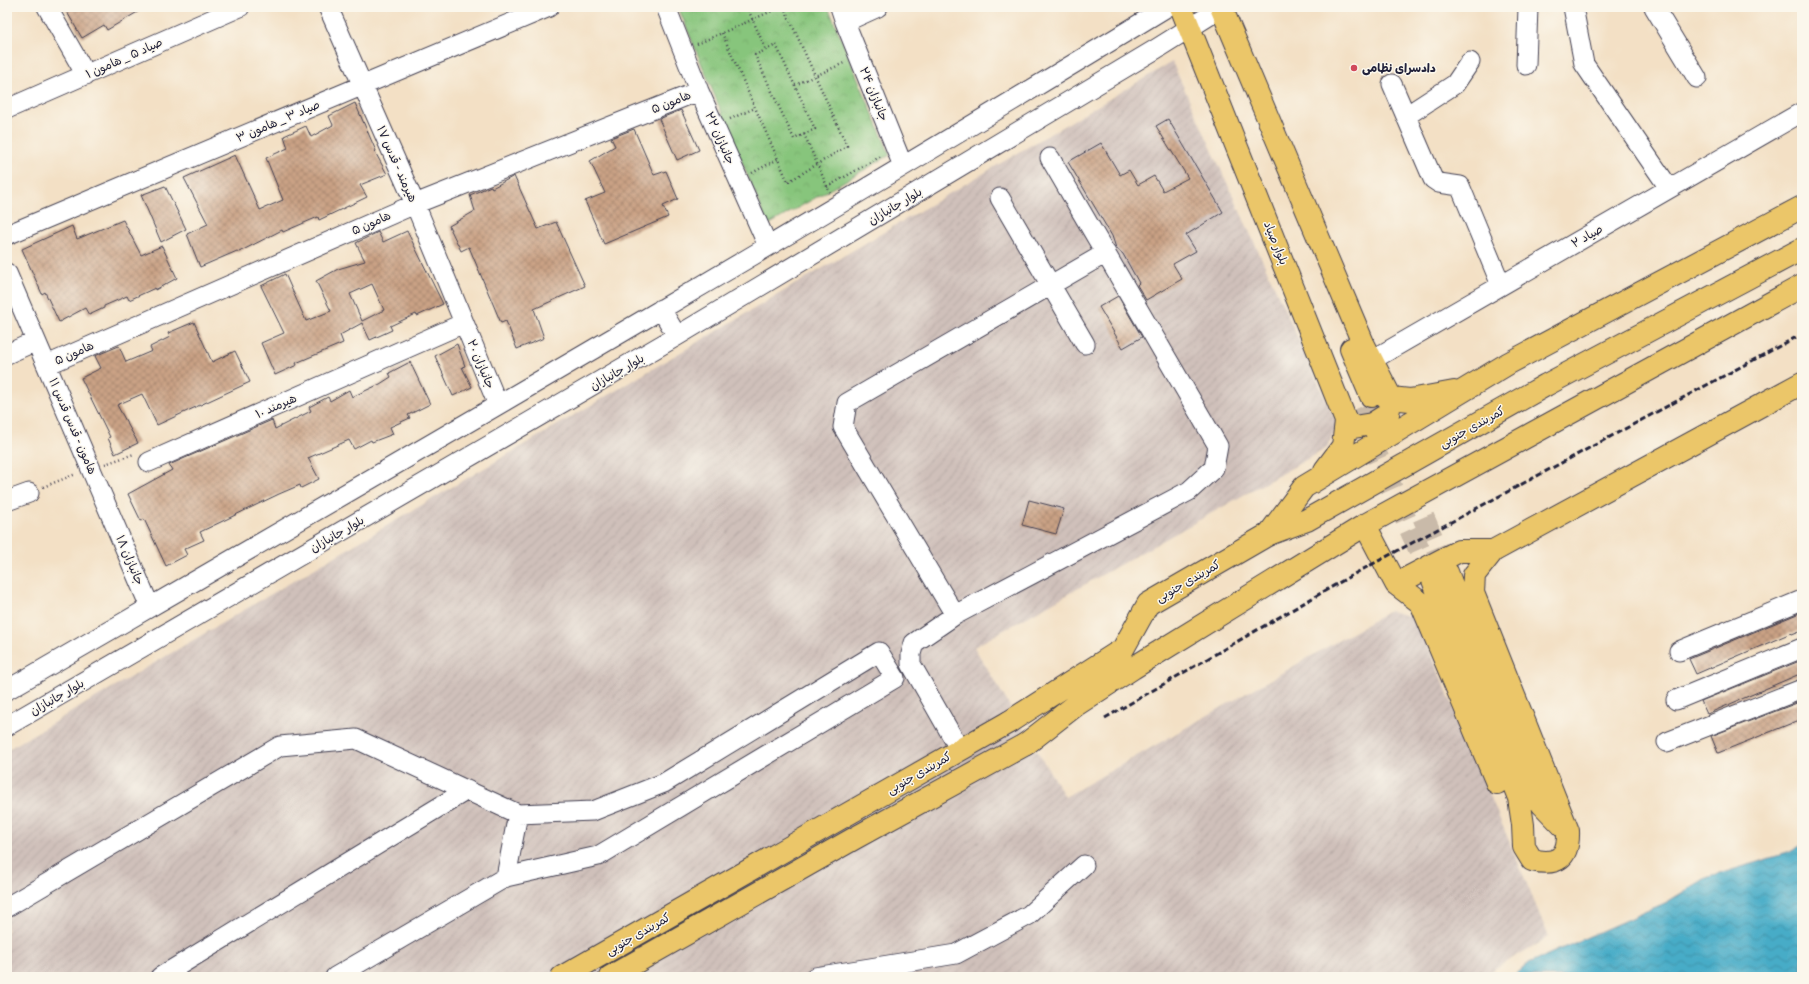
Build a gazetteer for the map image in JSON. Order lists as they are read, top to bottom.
{
  "streets": {
    "main road": ["بلوار صیاد", "کمربندی جنوبی"],
    "street": [
      "صیاد ۵ _ هامون ۱",
      "جانبازان ۲۴",
      "هامون ۵",
      "صیاد ۳ _ هامون ۳",
      "جانبازان ۲۲",
      "هیرمند - قدس ۱۷",
      "بلوار جانبازان",
      "صیاد ۲",
      "جانبازان ۲۰",
      "هیرمند ۱۰",
      "هامون - قدس قدس ۱۱",
      "جانبازان ۱۸"
    ]
  },
  "crossings": [
    ["هامون ۵", "جانبازان ۲۲"],
    ["هامون ۵", "هیرمند - قدس ۱۷"],
    ["هامون ۵", "هامون - قدس قدس ۱۱"],
    ["صیاد ۳ _ هامون ۳", "هیرمند - قدس ۱۷"],
    ["هیرمند - قدس ۱۷", "جانبازان ۲۰"],
    ["هیرمند - قدس ۱۷", "هیرمند ۱۰"],
    ["بلوار جانبازان", "بلوار صیاد"],
    ["جانبازان ۲۰", "هیرمند ۱۰"],
    ["هامون - قدس قدس ۱۱", "جانبازان ۱۸"]
  ],
  "places": ["دادسرای نظامی"]
}
